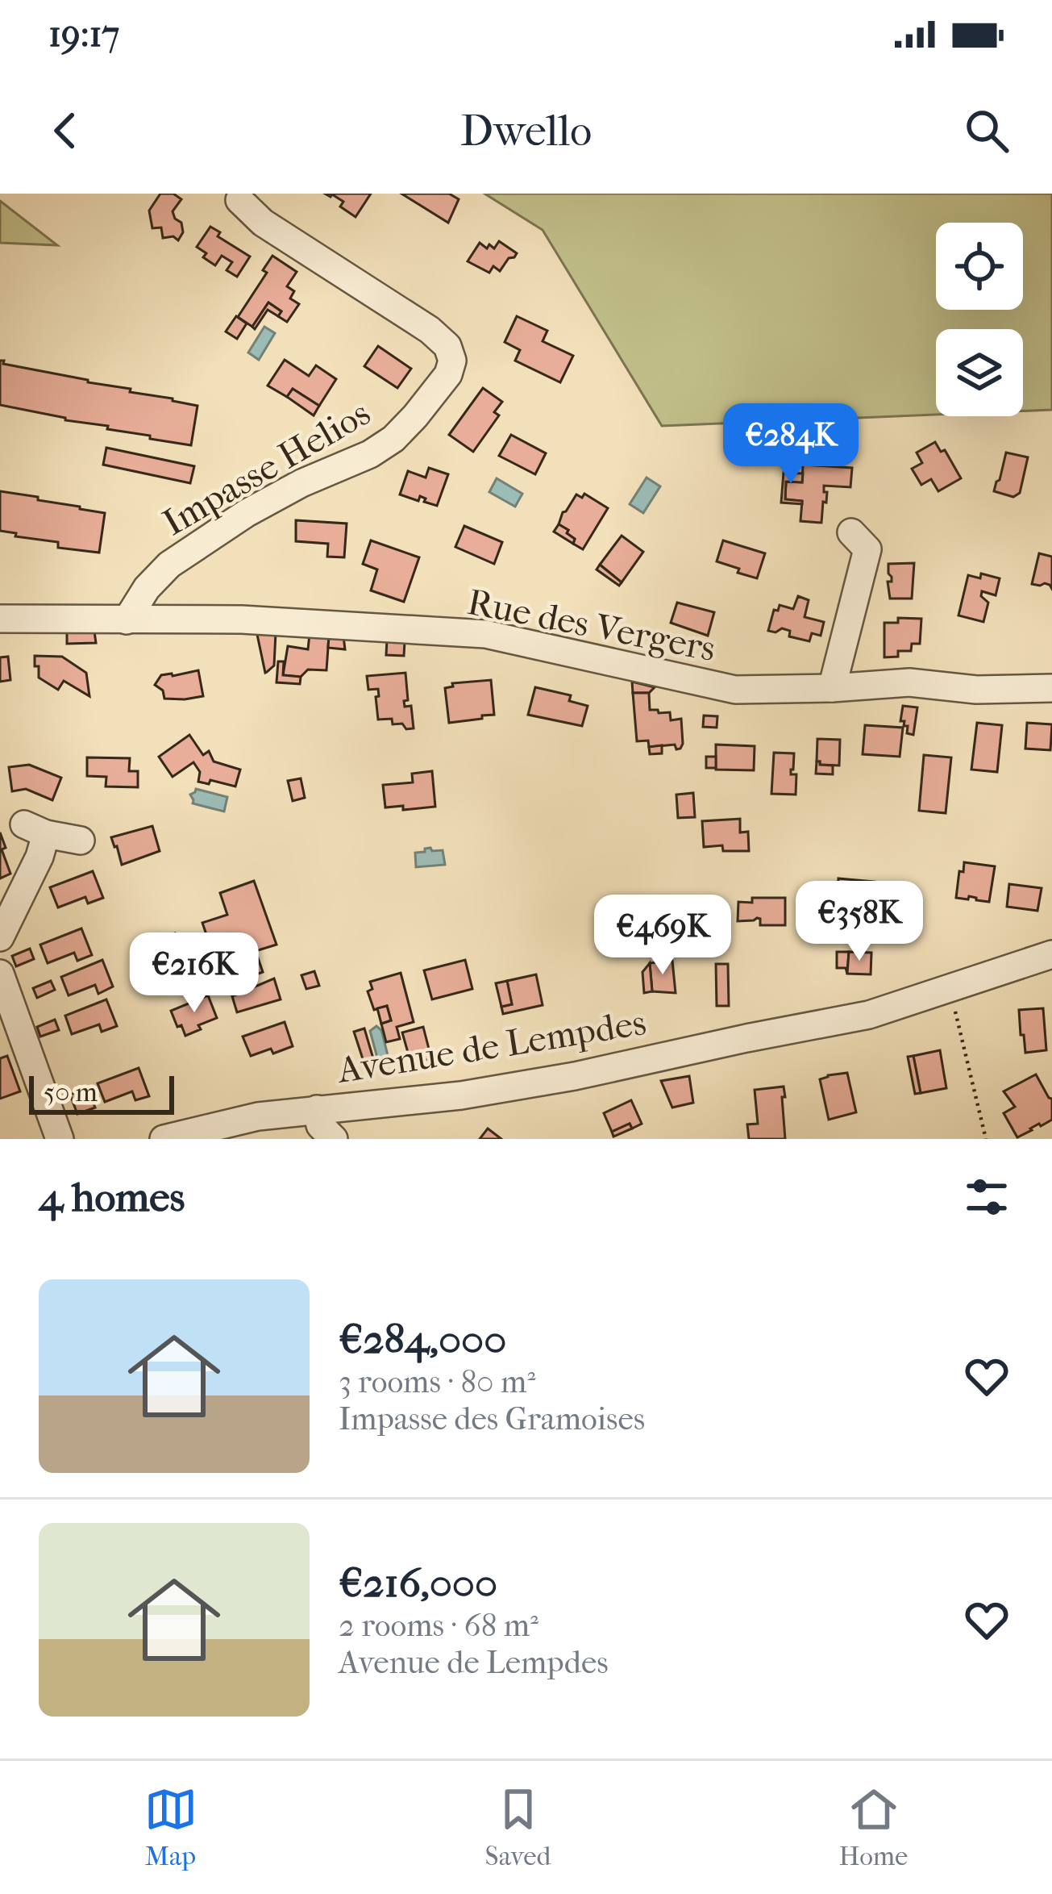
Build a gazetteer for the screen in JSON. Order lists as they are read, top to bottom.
{
  "streets": {
    "street": ["Impasse Helios", "Rue des Vergers", "Avenue de Lempdes"]
  },
  "crossings": [
    ["Impasse Helios", "Rue des Vergers"]
  ],
  "scale_bar": "50 m",
  "page": {
    "status": "19:17",
    "header": "Dwello",
    "price": [
      "€284K",
      "€358K",
      "€469K",
      "€216K"
    ],
    "scale": "50 m",
    "heading": "4 homes",
    "list": [
      {
        "name": "€284,000",
        "note": "3 rooms · 80 m² · Impasse des Gramoises"
      },
      {
        "name": "€216,000",
        "note": "2 rooms · 68 m² · Avenue de Lempdes"
      }
    ],
    "tabs": ["Map", "Saved", "Home"]
  }
}
